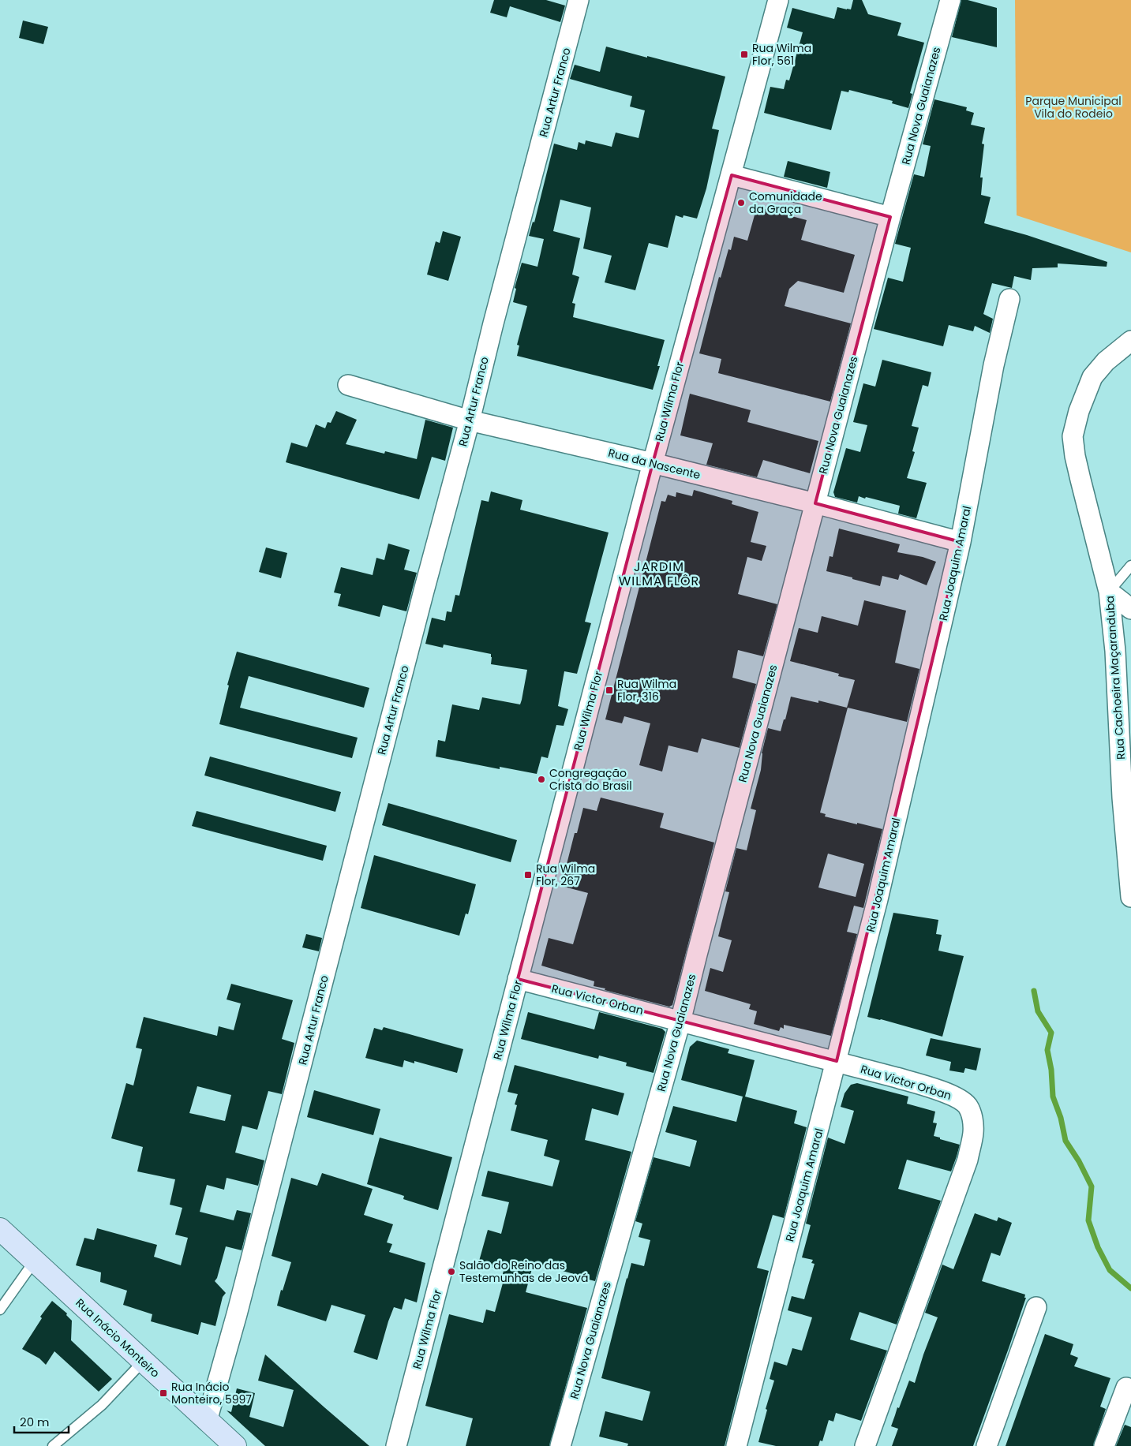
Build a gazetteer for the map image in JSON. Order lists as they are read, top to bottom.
{
  "streets": {
    "street": [
      "Rua Artur Franco",
      "Rua Nova Guaianazes",
      "Rua Wilma Flor",
      "Rua da Nascente",
      "Rua Joaquim Amaral",
      "Rua Cachoeira Maçaranduba",
      "Rua Victor Orban",
      "Rua Inácio Monteiro"
    ]
  },
  "crossings": [
    ["Rua Artur Franco", "Rua da Nascente"],
    ["Rua Artur Franco", "Rua Inácio Monteiro"],
    ["Rua Nova Guaianazes", "Rua da Nascente"],
    ["Rua Nova Guaianazes", "Rua Victor Orban"],
    ["Rua Wilma Flor", "Rua da Nascente"],
    ["Rua Wilma Flor", "Rua Victor Orban"],
    ["Rua da Nascente", "Rua Joaquim Amaral"],
    ["Rua Joaquim Amaral", "Rua Victor Orban"]
  ],
  "districts": ["JARDIM WILMA FLÔR"],
  "parks": ["Parque Municipal Vila do Rodeio"],
  "places": {
    "transit": [
      "Rua Wilma Flor, 561",
      "Rua Wilma Flor, 316",
      "Rua Wilma Flor, 267",
      "Rua Inácio Monteiro, 5997"
    ],
    "other": ["Comunidade da Graça", "Congregação Cristã do Brasil", "Salão do Reino das Testemunhas de Jeová"]
  },
  "scale_bar": "20 m"
}
